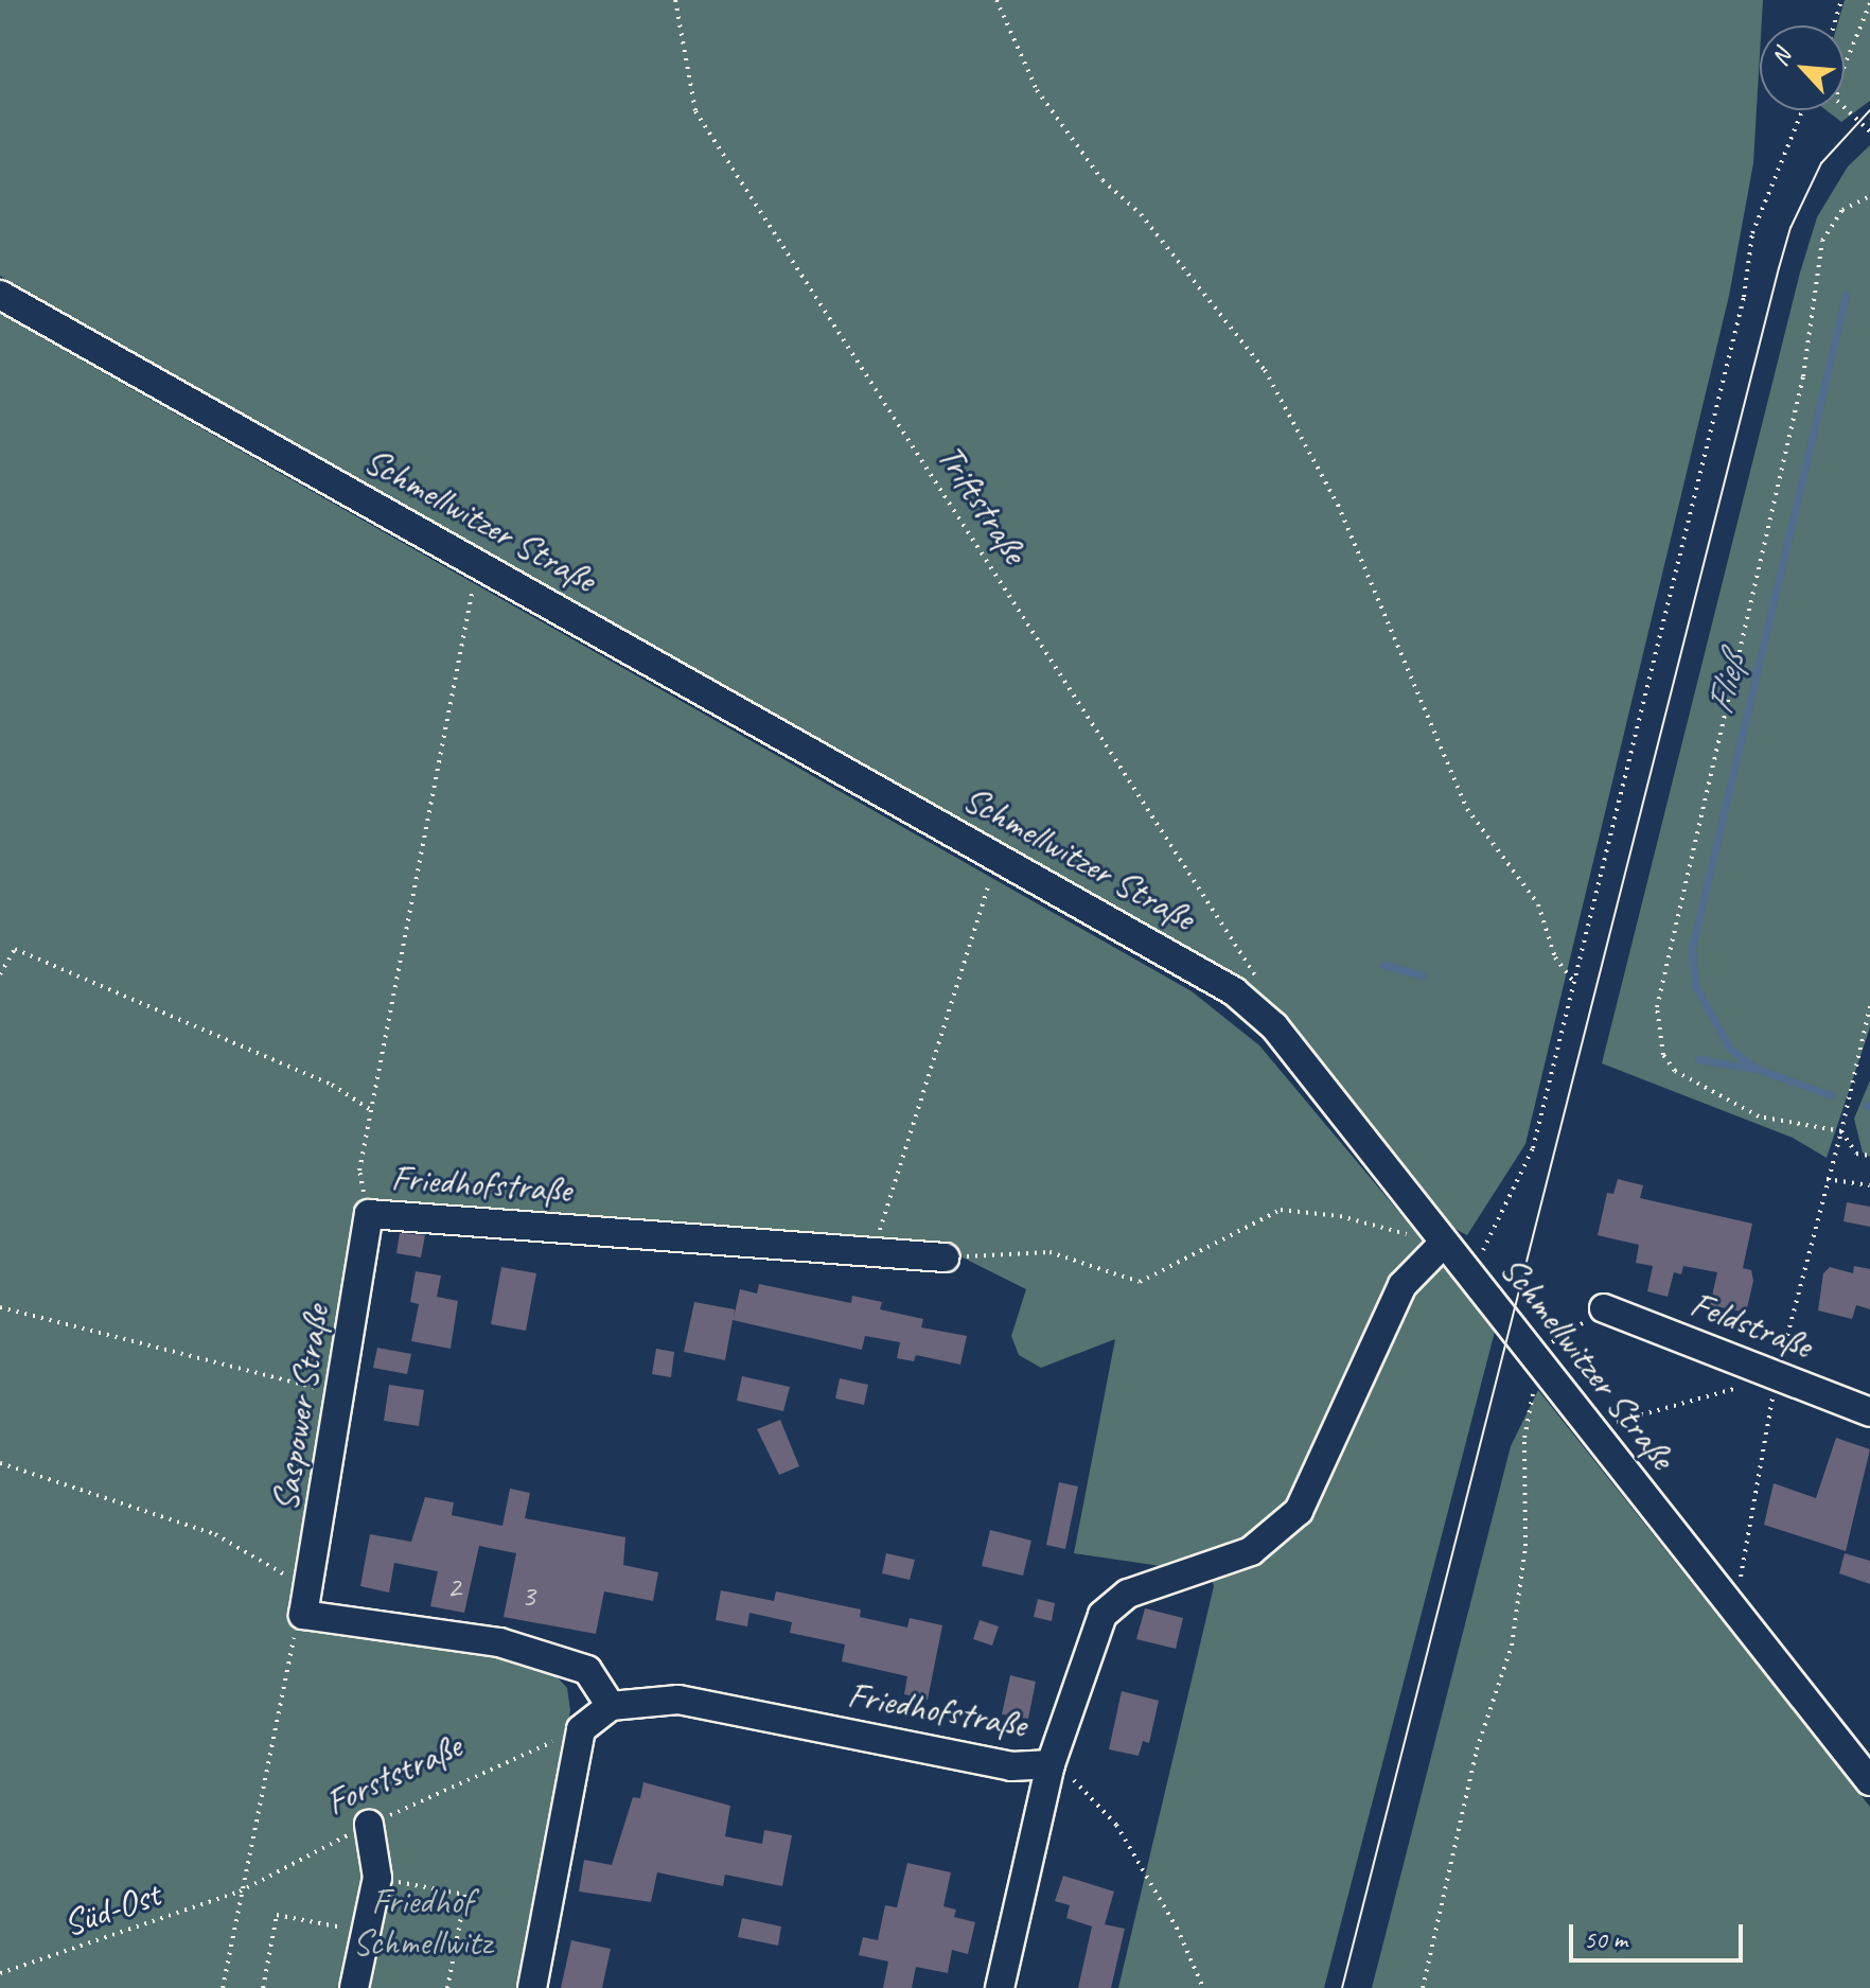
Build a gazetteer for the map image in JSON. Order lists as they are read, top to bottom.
{
  "streets": {
    "street": [
      "Schmellwitzer Straße",
      "Friedhofstraße",
      "Feldstraße",
      "Saspower Straße"
    ],
    "path": ["Triftstraße", "Forststraße", "Süd-Ost"]
  },
  "crossings": [
    ["Triftstraße", "Schmellwitzer Straße"],
    ["Schmellwitzer Straße", "Friedhofstraße"],
    ["Friedhofstraße", "Saspower Straße"],
    ["Forststraße", "Süd-Ost"]
  ],
  "water": ["Fließ"],
  "parks": ["Friedhof Schmellwitz"],
  "house_numbers": ["2", "3"],
  "scale_bar": "50 m",
  "north": "top left"
}
